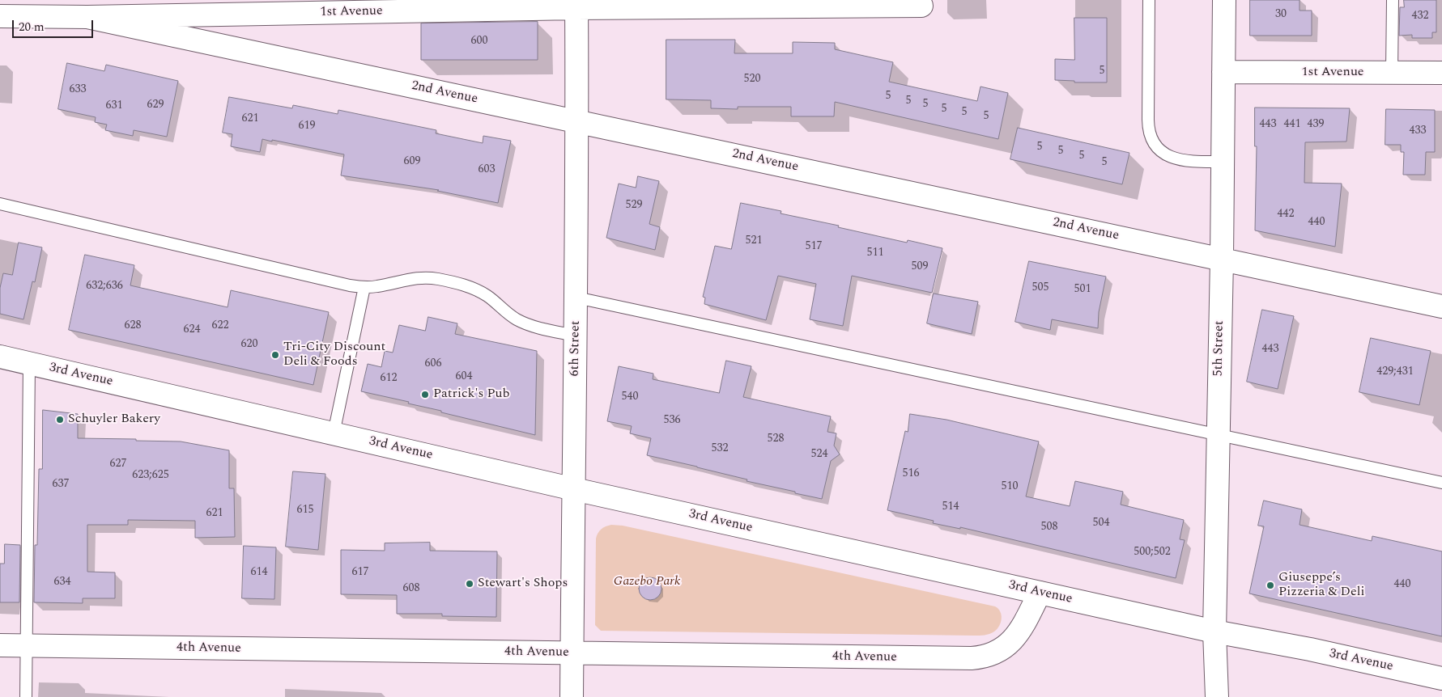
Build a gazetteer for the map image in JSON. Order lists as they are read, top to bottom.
{
  "streets": {
    "street": [
      "1st Avenue",
      "2nd Avenue",
      "6th Street",
      "5th Street",
      "3rd Avenue",
      "4th Avenue"
    ]
  },
  "crossings": [
    ["1st Avenue", "2nd Avenue"],
    ["1st Avenue", "6th Street"],
    ["1st Avenue", "5th Street"],
    ["2nd Avenue", "6th Street"],
    ["2nd Avenue", "5th Street"],
    ["6th Street", "3rd Avenue"],
    ["6th Street", "4th Avenue"],
    ["5th Street", "3rd Avenue"],
    ["3rd Avenue", "4th Avenue"]
  ],
  "parks": ["Gazebo Park"],
  "places": [
    "Tri-City Discount Deli & Foods",
    "Patrick's Pub",
    "Schuyler Bakery",
    "Stewart's Shops",
    "Giuseppe’s Pizzeria & Deli"
  ],
  "house_numbers": [
    "30",
    "432",
    "600",
    "5",
    "520",
    "633",
    "5",
    "5",
    "5",
    "629",
    "631",
    "5",
    "5",
    "5",
    "621",
    "443",
    "441",
    "439",
    "619",
    "433",
    "5",
    "5",
    "5",
    "609",
    "5",
    "603",
    "529",
    "442",
    "440",
    "521",
    "517",
    "511",
    "509",
    "632;636",
    "505",
    "501",
    "628",
    "622",
    "624",
    "620",
    "443",
    "606",
    "429;431",
    "604",
    "612",
    "540",
    "536",
    "528",
    "532",
    "524",
    "627",
    "516",
    "623;625",
    "637",
    "510",
    "514",
    "615",
    "621",
    "504",
    "508",
    "500;502",
    "614",
    "617",
    "634",
    "440",
    "608"
  ],
  "scale_bar": "20 m"
}
